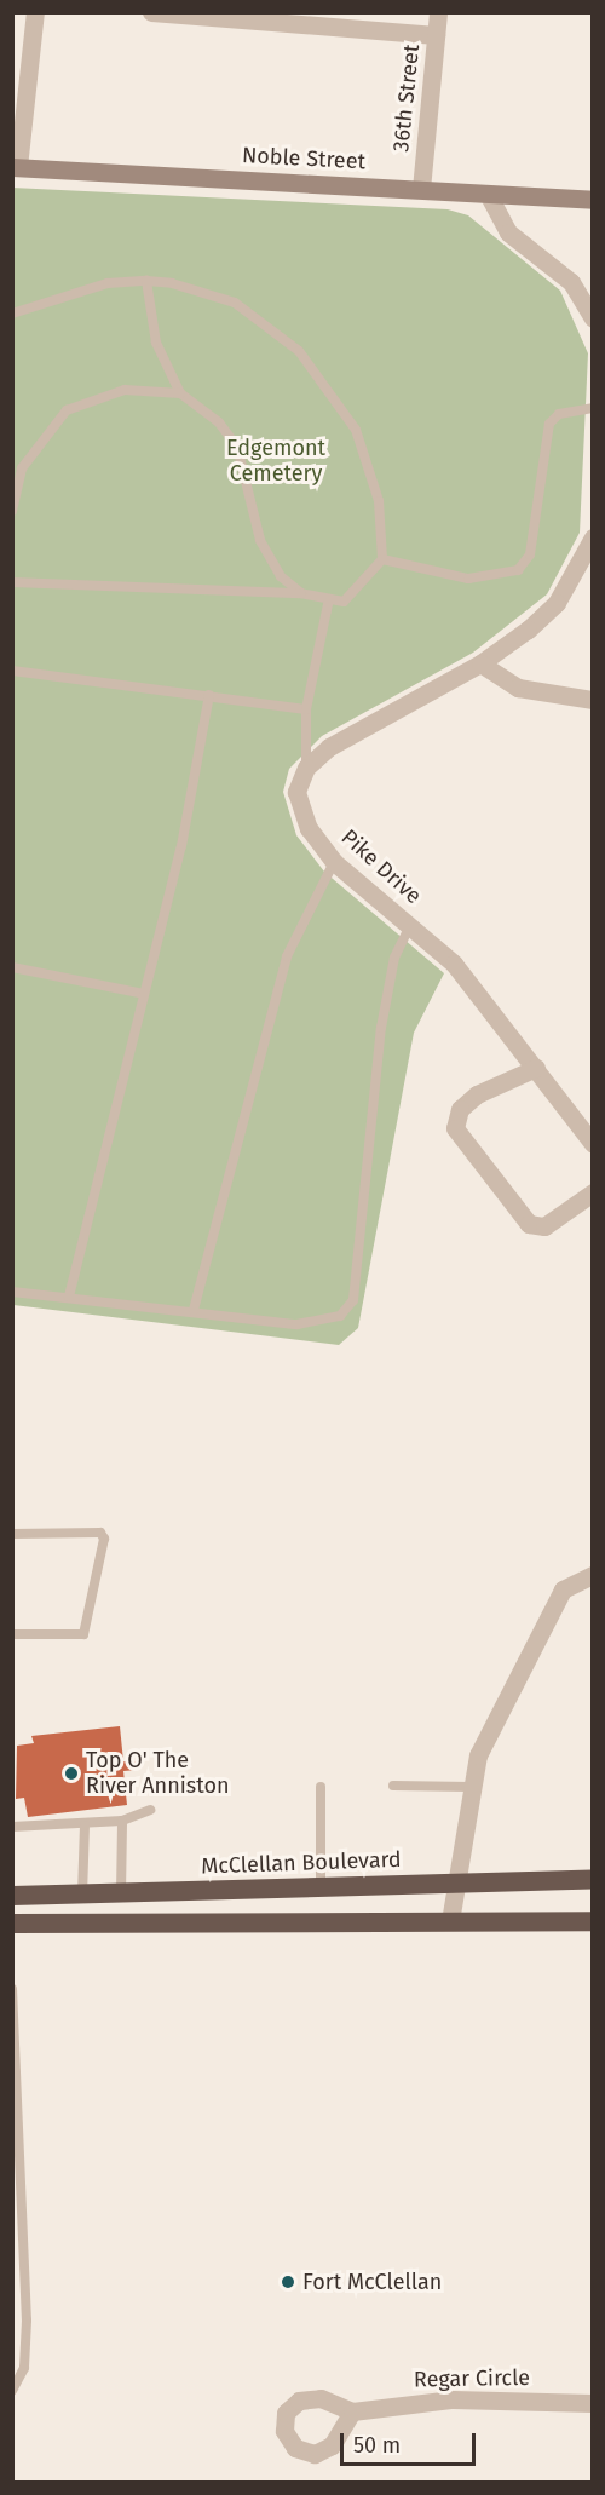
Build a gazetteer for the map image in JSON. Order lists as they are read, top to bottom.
{
  "streets": {
    "highway": ["McClellan Boulevard"],
    "main road": ["Noble Street"],
    "street": ["36th Street", "Pike Drive", "Regar Circle"]
  },
  "crossings": [
    ["36th Street", "Noble Street"]
  ],
  "parks": ["Edgemont Cemetery"],
  "places": ["Top O' The River Anniston", "Fort McClellan"],
  "scale_bar": "50 m"
}
